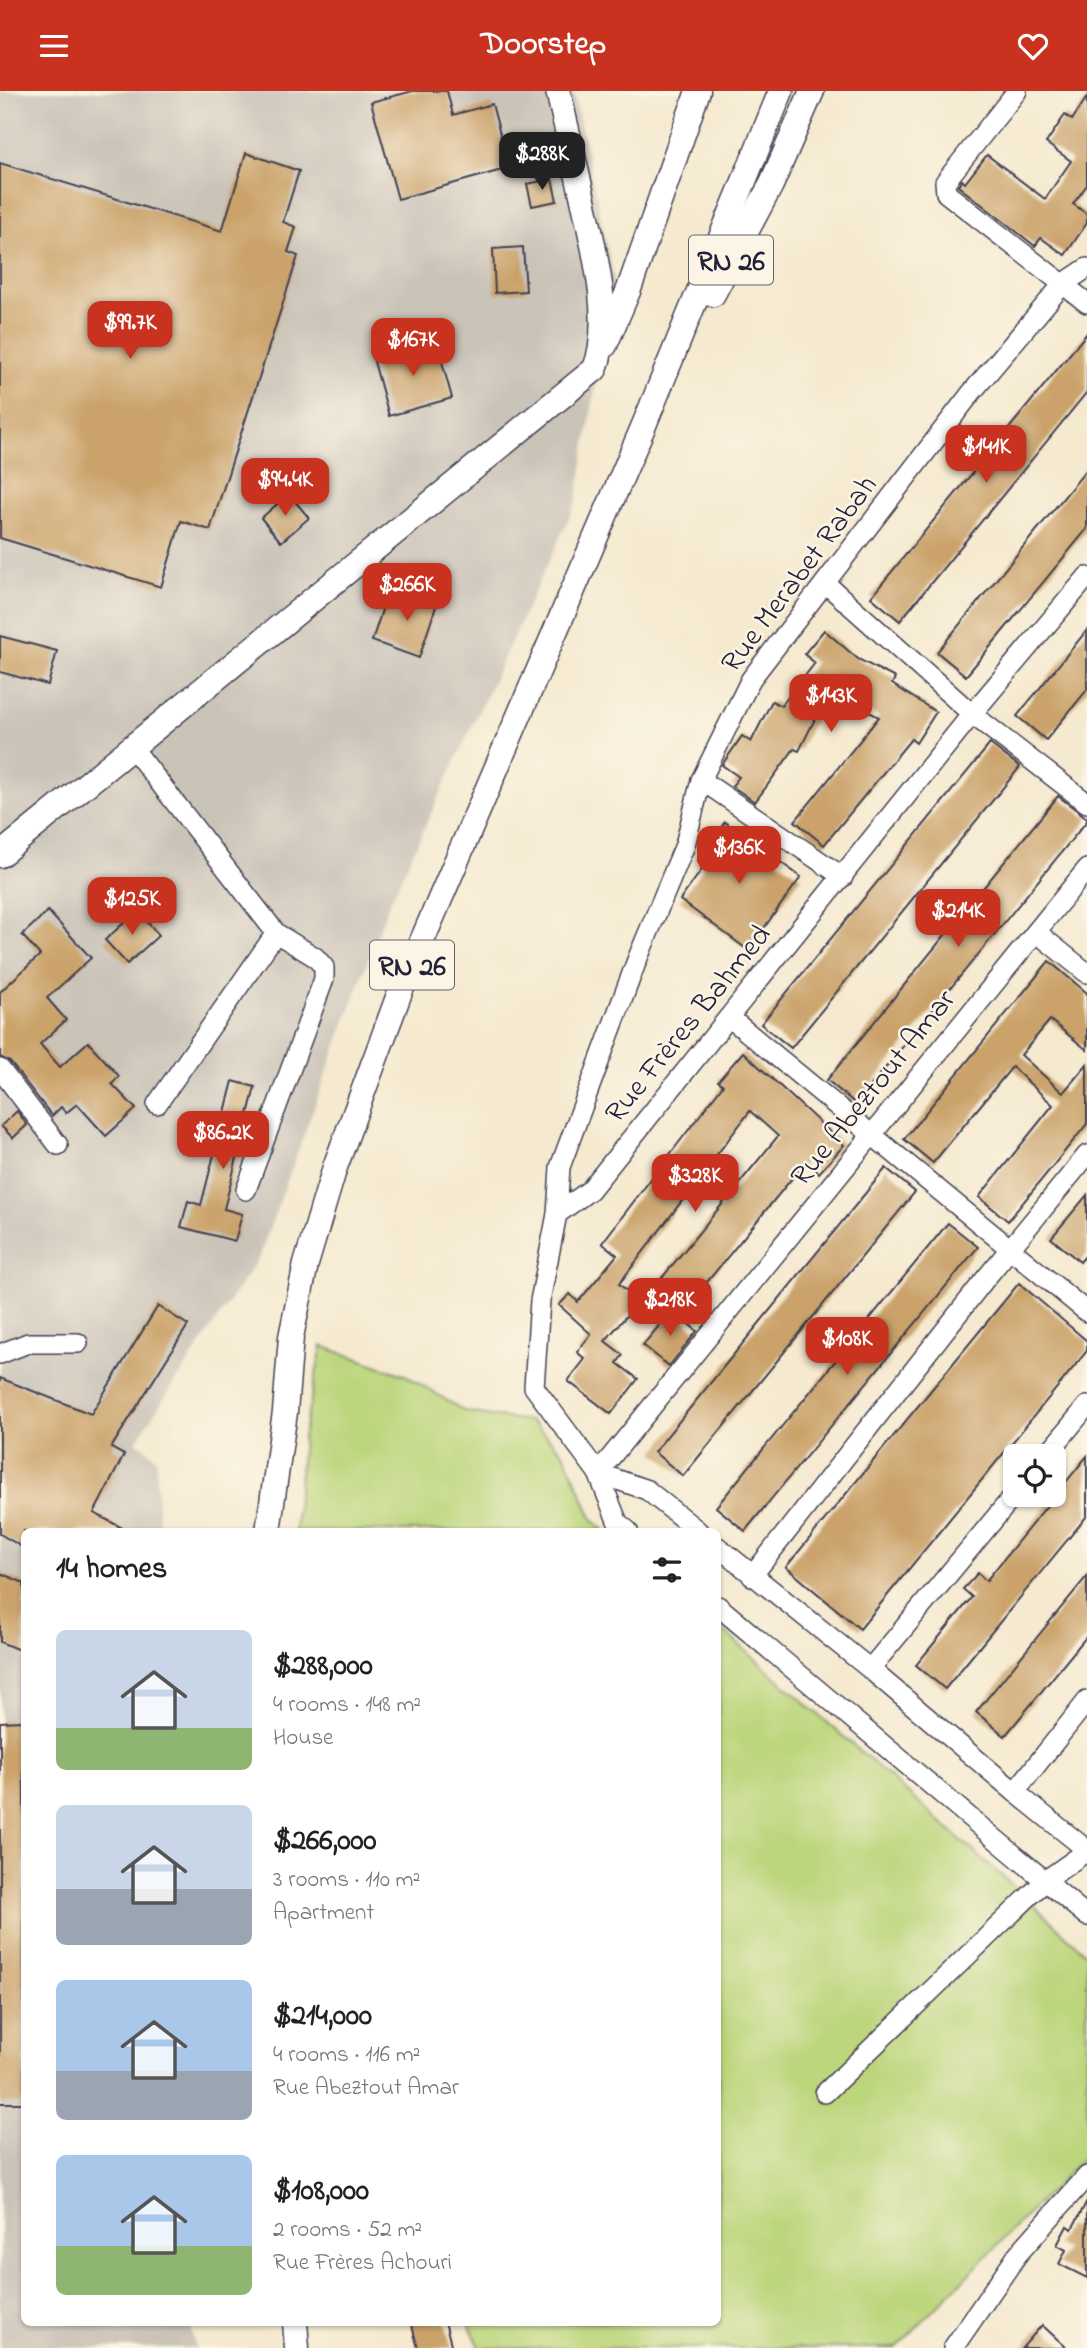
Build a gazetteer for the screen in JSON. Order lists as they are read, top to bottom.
{
  "streets": {
    "main road": ["RN 26"],
    "street": ["Rue Merabet Rabah", "Rue Frères Bahmed", "Rue Abeztout Amar"]
  },
  "crossings": [
    ["Rue Merabet Rabah", "Rue Frères Bahmed"]
  ],
  "page": {
    "header": "Doorstep",
    "price": [
      "$288K",
      "$99.7K",
      "$167K",
      "$141K",
      "$94.4K",
      "$266K",
      "$143K",
      "$136K",
      "$125K",
      "$214K",
      "$86.2K",
      "$328K",
      "$218K",
      "$108K"
    ],
    "heading": "14 homes",
    "list": [
      {
        "name": "$288,000",
        "note": "4 rooms · 148 m² · House"
      },
      {
        "name": "$266,000",
        "note": "3 rooms · 110 m² · Apartment"
      },
      {
        "name": "$214,000",
        "note": "4 rooms · 116 m² · Rue Abeztout Amar"
      },
      {
        "name": "$108,000",
        "note": "2 rooms · 52 m² · Rue Frères Achouri"
      }
    ]
  }
}
